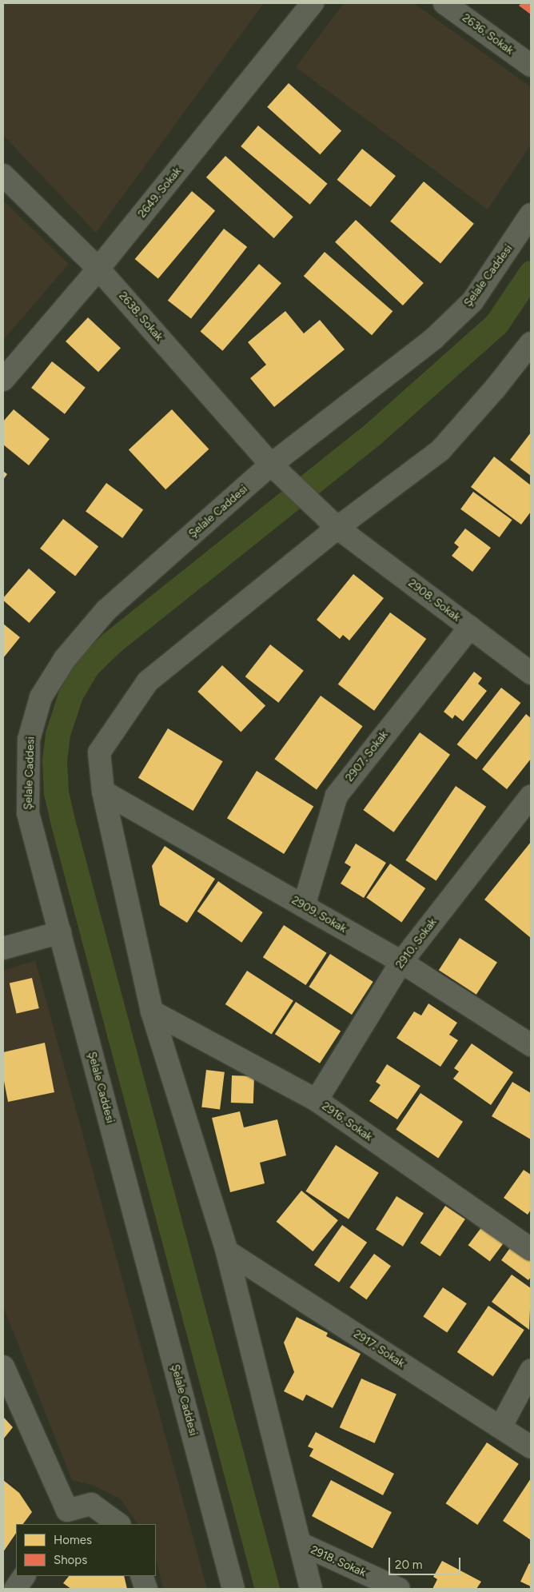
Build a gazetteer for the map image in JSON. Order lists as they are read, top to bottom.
{
  "streets": {
    "street": [
      "2636. Sokak",
      "2649. Sokak",
      "Şelale Caddesi",
      "2638. Sokak",
      "2908. Sokak",
      "2907. Sokak",
      "2909. Sokak",
      "2910. Sokak",
      "2916. Sokak",
      "2917. Sokak",
      "2918. Sokak"
    ]
  },
  "crossings": [
    ["2649. Sokak", "2638. Sokak"],
    ["Şelale Caddesi", "2638. Sokak"],
    ["2638. Sokak", "2908. Sokak"],
    ["2908. Sokak", "2907. Sokak"],
    ["2907. Sokak", "2909. Sokak"],
    ["2909. Sokak", "2910. Sokak"],
    ["2910. Sokak", "2916. Sokak"]
  ],
  "legend": ["Homes", "Shops"],
  "scale_bar": "20 m"
}
